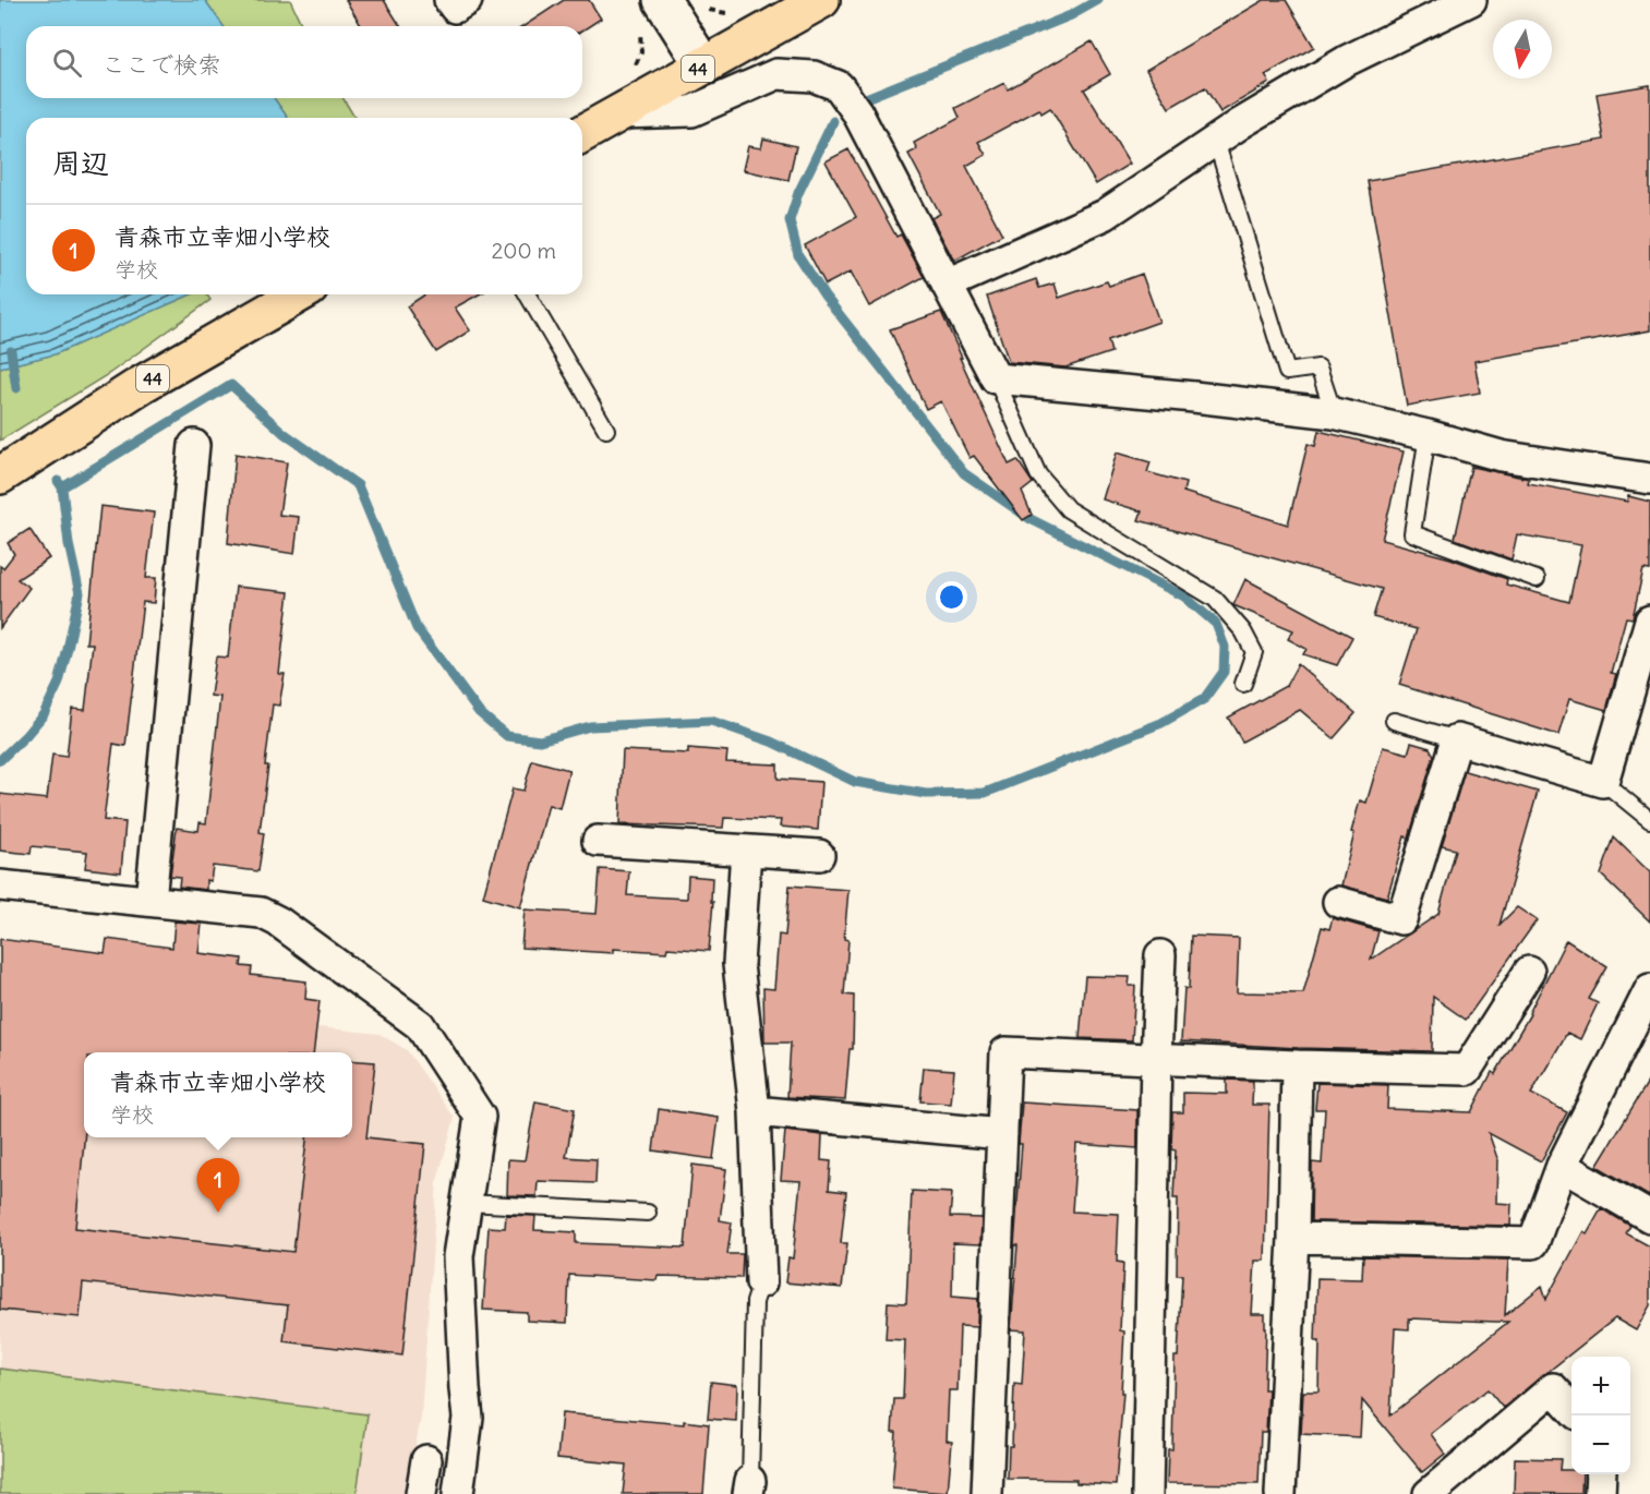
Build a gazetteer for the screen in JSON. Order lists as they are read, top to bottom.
{
  "streets": {
    "main road": ["44"]
  },
  "north": "bottom",
  "page": {
    "search": "ここで検索",
    "heading": "周辺",
    "list": [
      {
        "mark": "1",
        "name": "青森市立幸畑小学校",
        "note": "学校",
        "value": "200 m"
      }
    ],
    "popup": ["青森市立幸畑小学校", "学校"],
    "pins": "1",
    "map_buttons": ["+", "−"]
  }
}
